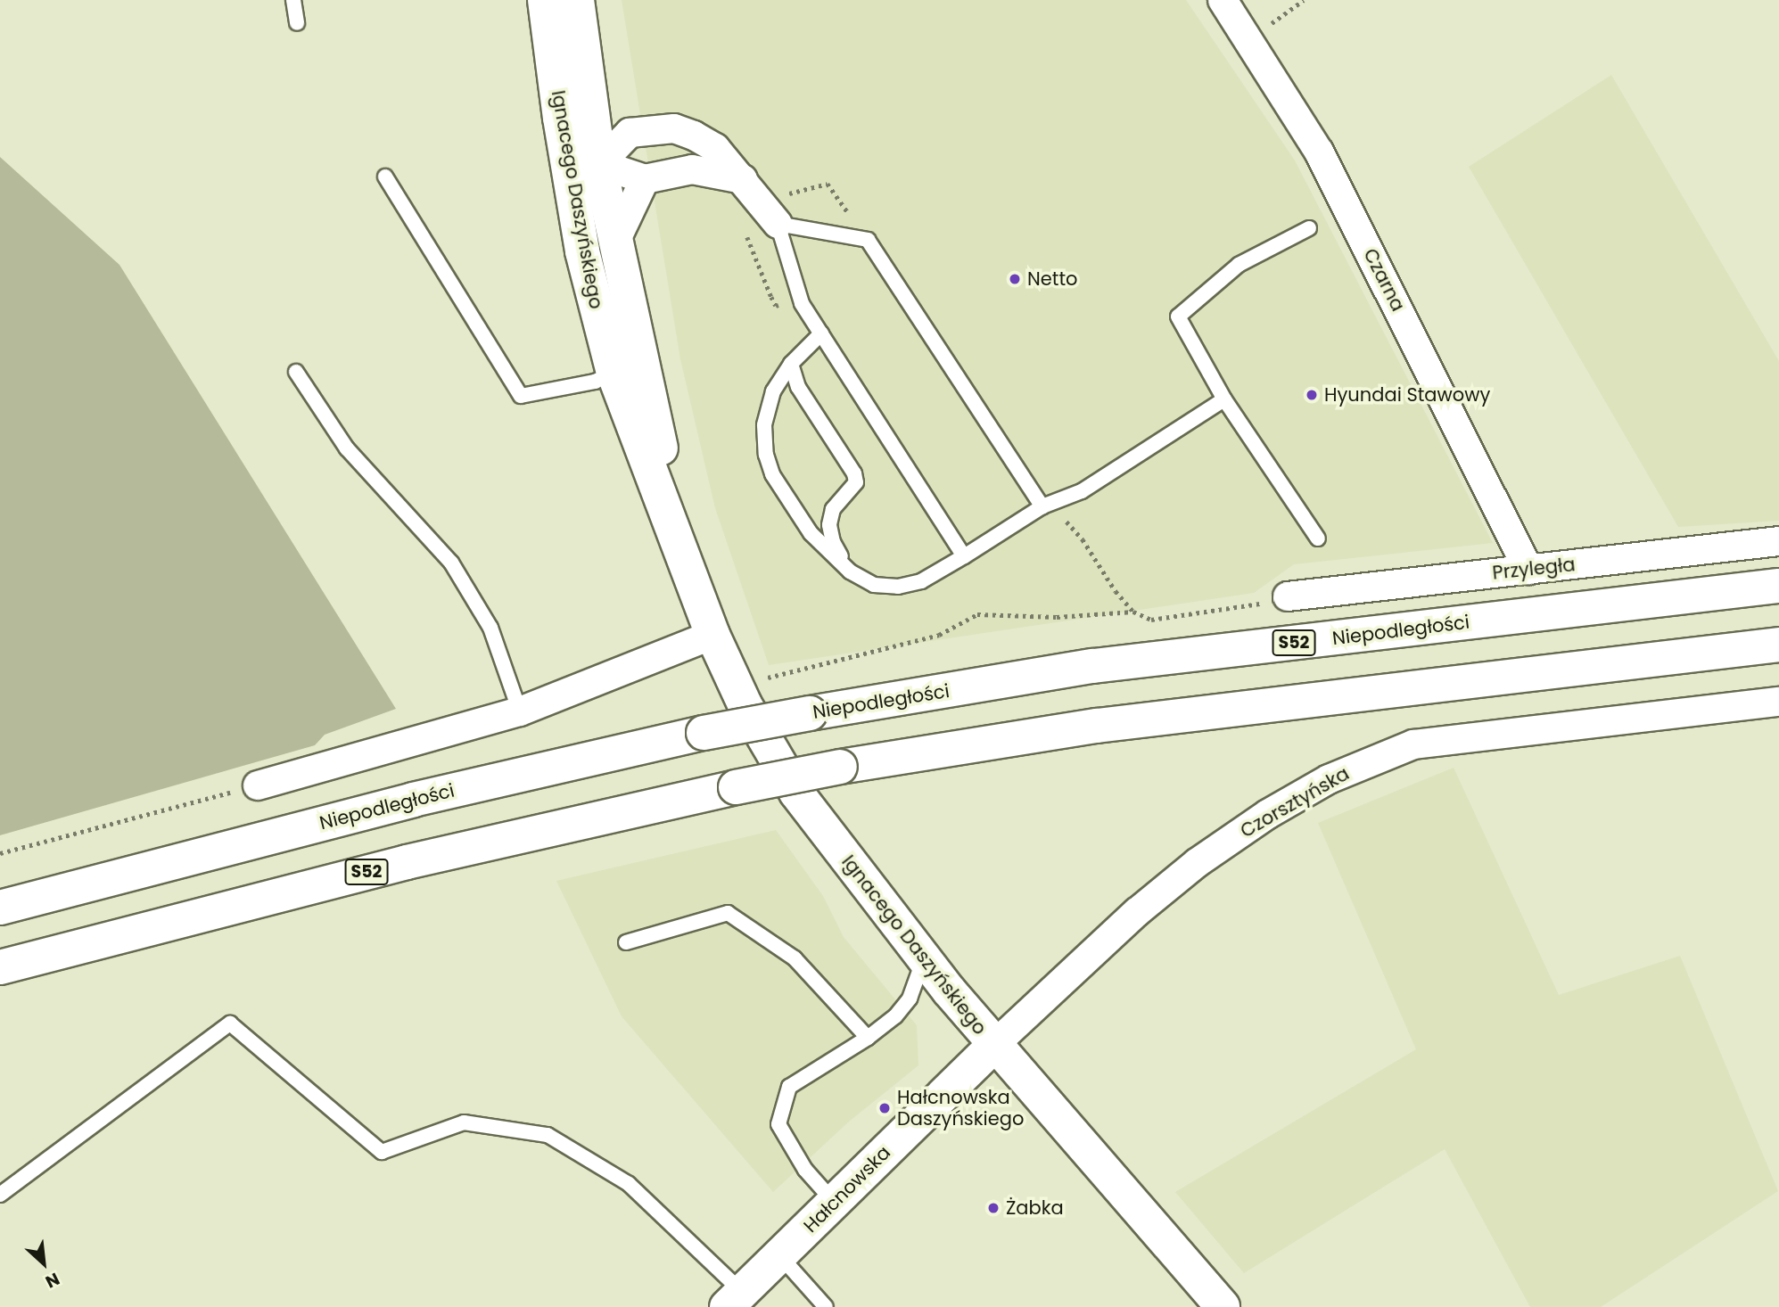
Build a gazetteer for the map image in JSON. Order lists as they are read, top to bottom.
{
  "streets": {
    "main road": [
      "Ignacego Daszyńskiego",
      "Niepodległości",
      "S52",
      "Hałcnowska"
    ],
    "street": ["Czarna", "Przyległa", "Czorsztyńska"]
  },
  "crossings": [
    ["Ignacego Daszyńskiego", "Czorsztyńska"],
    ["Ignacego Daszyńskiego", "Hałcnowska"],
    ["Czarna", "Przyległa"],
    ["Czorsztyńska", "Hałcnowska"]
  ],
  "places": [
    "Netto",
    "Hyundai Stawowy",
    "Hałcnowska Daszyńskiego",
    "Żabka"
  ],
  "north": "bottom right"
}
